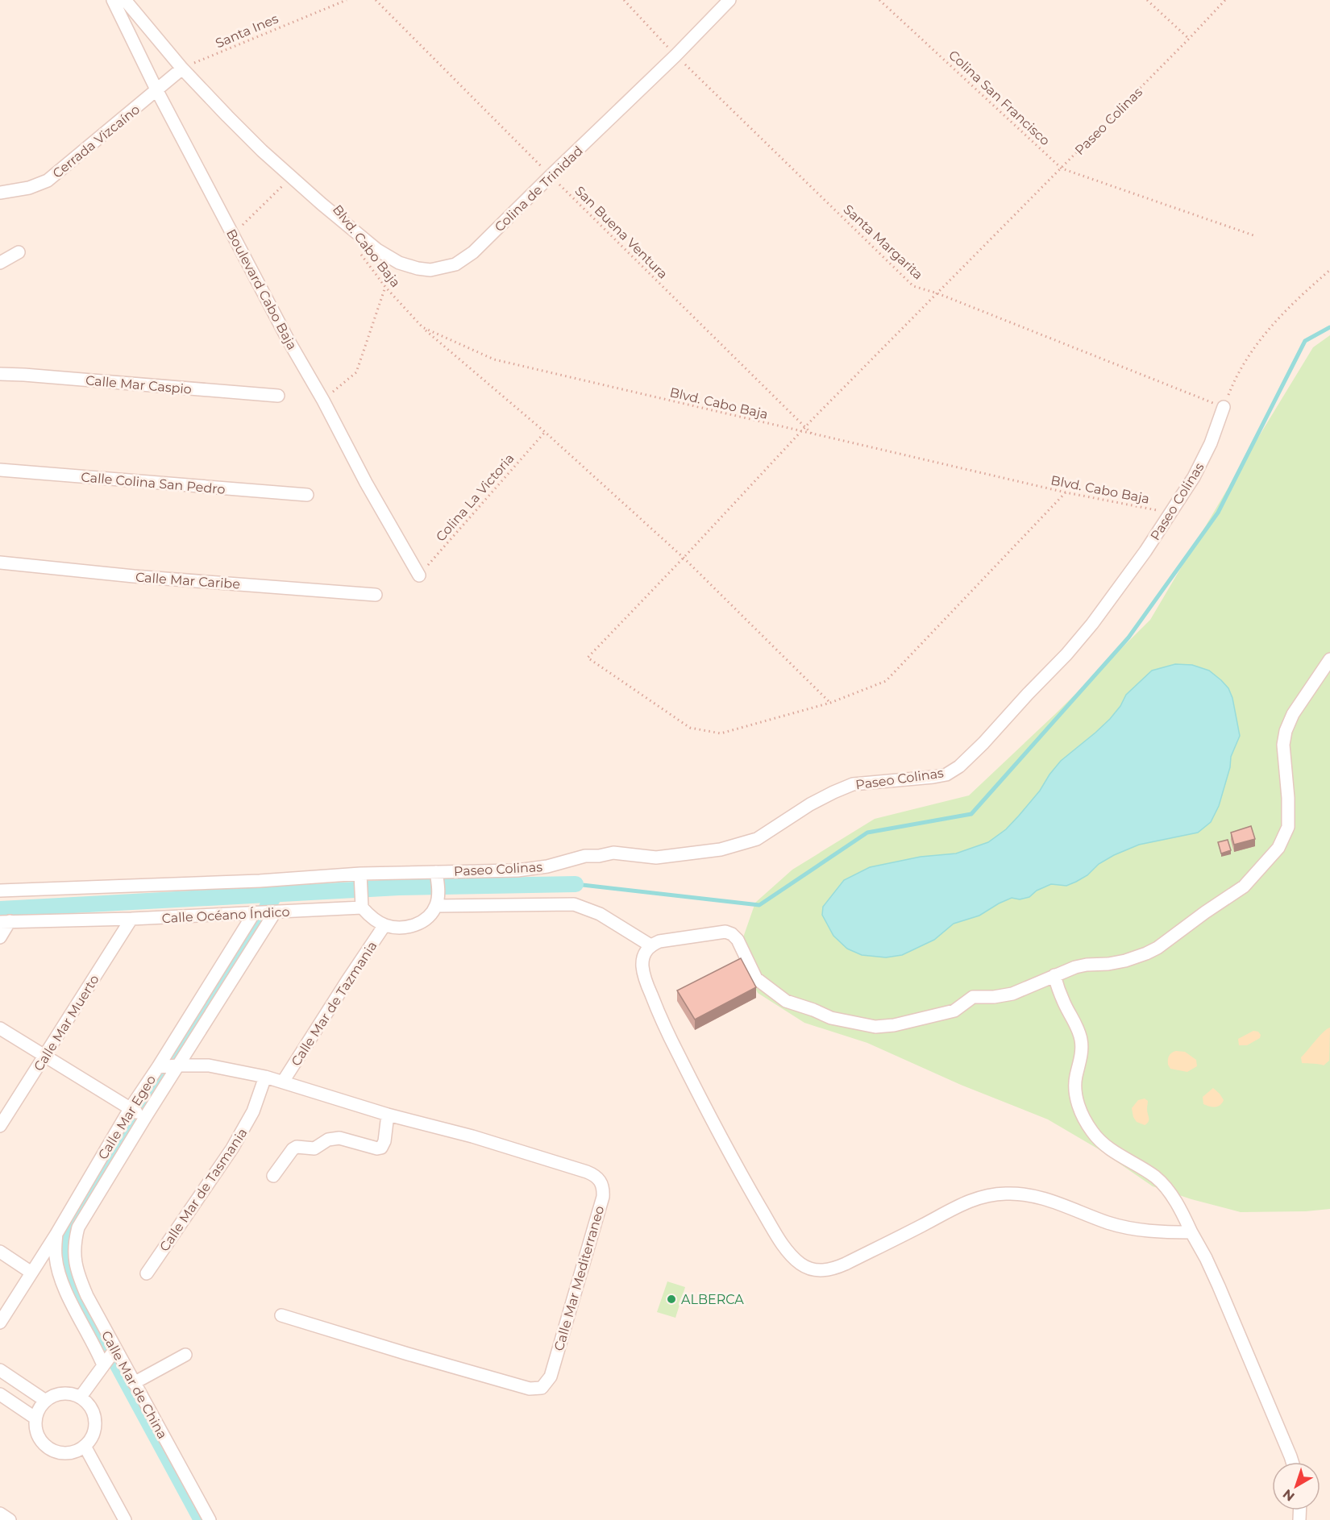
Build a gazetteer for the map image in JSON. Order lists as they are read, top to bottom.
{
  "streets": {
    "street": [
      "Paseo Colinas",
      "Cerrada Vizcaíno",
      "Colina de Trinidad",
      "Boulevard Cabo Baja",
      "Calle Mar Caspio",
      "Calle Colina San Pedro",
      "Calle Mar Caribe",
      "Calle Océano Índico",
      "Calle Mar de Tazmania",
      "Calle Mar Muerto",
      "Calle Mar Egeo",
      "Calle Mar de Tasmania",
      "Calle Mar Mediterraneo",
      "Calle Mar de China"
    ],
    "path": [
      "Santa Ines",
      "Colina San Francisco",
      "San Buena Ventura",
      "Santa Margarita",
      "Blvd. Cabo Baja",
      "Colina La Victoria"
    ]
  },
  "crossings": [
    ["Santa Ines", "Cerrada Vizcaíno"],
    ["Colina San Francisco", "Paseo Colinas"],
    ["Paseo Colinas", "San Buena Ventura"],
    ["Paseo Colinas", "Santa Margarita"],
    ["Paseo Colinas", "Blvd. Cabo Baja"],
    ["Paseo Colinas", "Calle Océano Índico"],
    ["Cerrada Vizcaíno", "Boulevard Cabo Baja"],
    ["Colina de Trinidad", "San Buena Ventura"],
    ["Colina de Trinidad", "Santa Margarita"],
    ["San Buena Ventura", "Blvd. Cabo Baja"],
    ["Boulevard Cabo Baja", "Colina La Victoria"],
    ["Calle Océano Índico", "Calle Mar Muerto"],
    ["Calle Océano Índico", "Calle Mar Egeo"],
    ["Calle Mar de Tazmania", "Calle Mar Mediterraneo"],
    ["Calle Mar Egeo", "Calle Mar Mediterraneo"],
    ["Calle Mar Egeo", "Calle Mar de China"],
    ["Calle Mar de Tasmania", "Calle Mar Mediterraneo"]
  ],
  "places": ["ALBERCA"],
  "north": "bottom left"
}
